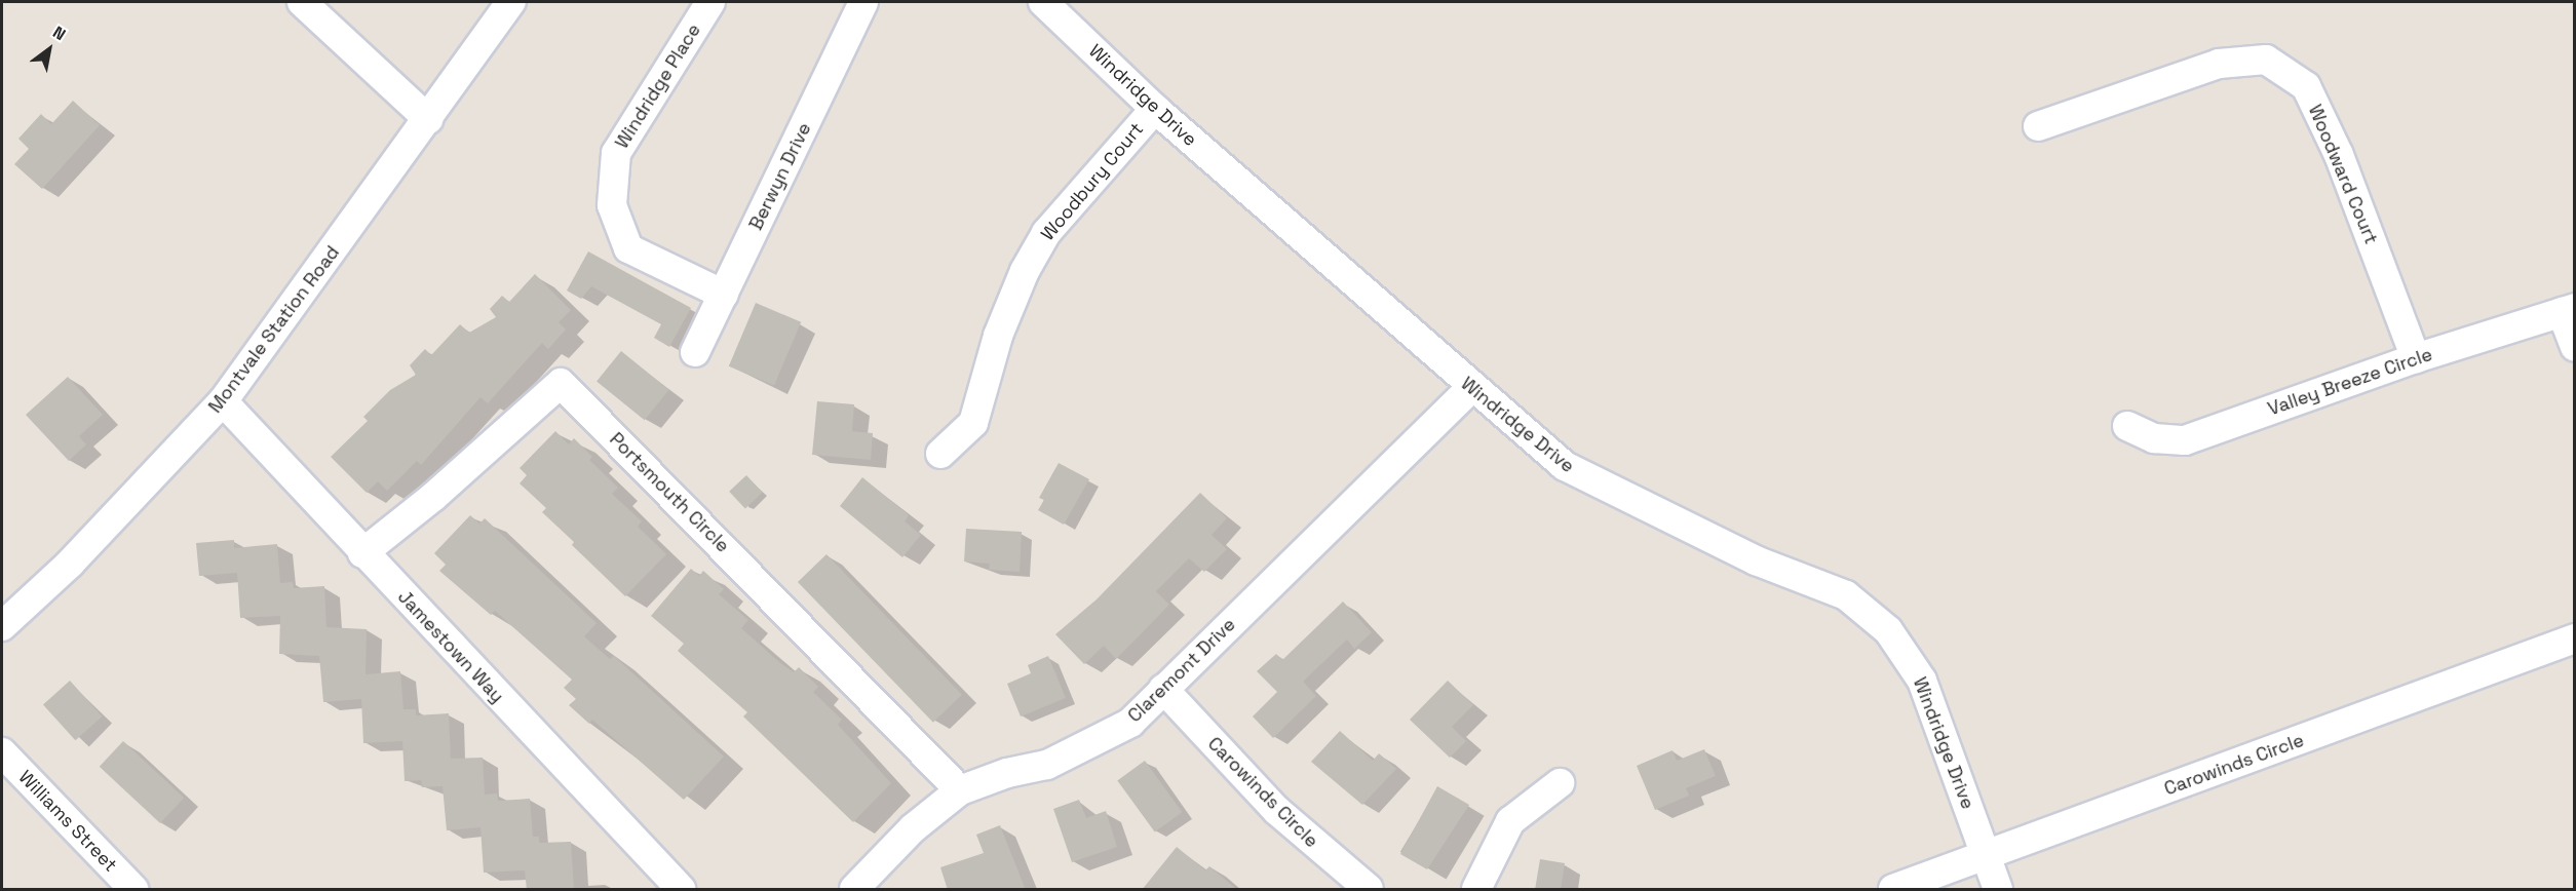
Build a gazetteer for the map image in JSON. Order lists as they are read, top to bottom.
{
  "streets": {
    "street": [
      "Windridge Place",
      "Windridge Drive",
      "Woodward Court",
      "Berwyn Drive",
      "Woodbury Court",
      "Montvale Station Road",
      "Valley Breeze Circle",
      "Portsmouth Circle",
      "Jamestown Way",
      "Claremont Drive",
      "Carowinds Circle",
      "Williams Street"
    ]
  },
  "crossings": [
    ["Windridge Place", "Berwyn Drive"],
    ["Windridge Drive", "Woodbury Court"],
    ["Windridge Drive", "Claremont Drive"],
    ["Windridge Drive", "Carowinds Circle"],
    ["Woodward Court", "Valley Breeze Circle"],
    ["Montvale Station Road", "Jamestown Way"],
    ["Portsmouth Circle", "Jamestown Way"],
    ["Portsmouth Circle", "Claremont Drive"],
    ["Claremont Drive", "Carowinds Circle"]
  ],
  "north": "top right"
}
